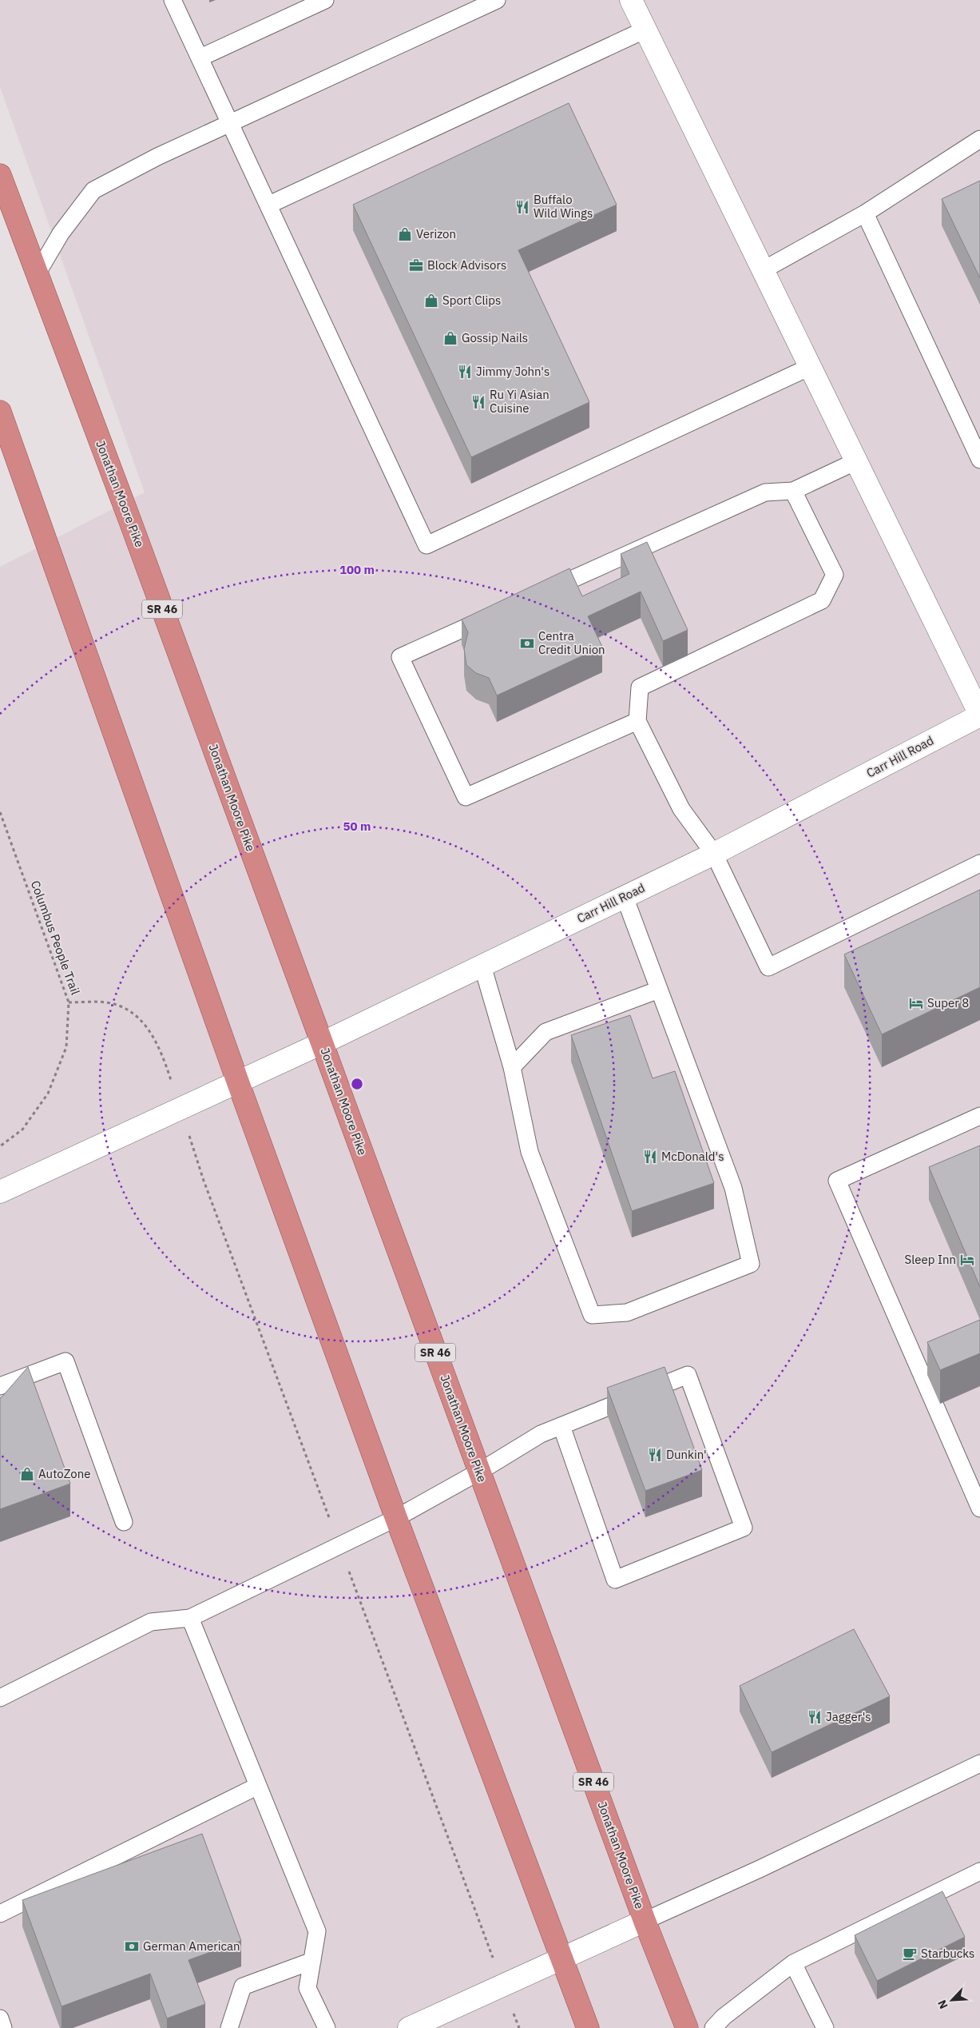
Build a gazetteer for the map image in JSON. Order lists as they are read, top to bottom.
{
  "streets": {
    "highway": ["Jonathan Moore Pike", "SR 46"],
    "street": ["Carr Hill Road"],
    "path": ["Columbus People Trail"]
  },
  "crossings": [
    ["Jonathan Moore Pike", "Carr Hill Road"]
  ],
  "places": {
    "restaurant": [
      "Buffalo Wild Wings",
      "Jimmy John's",
      "Ru Yi Asian Cuisine",
      "McDonald's",
      "Dunkin'",
      "Jagger's"
    ],
    "shop": [
      "Verizon",
      "Sport Clips",
      "Gossip Nails",
      "AutoZone"
    ],
    "office": ["Block Advisors"],
    "bank": ["Centra Credit Union", "German American"],
    "hotel": ["Super 8", "Sleep Inn"],
    "cafe": ["Starbucks"]
  },
  "north": "bottom left",
  "rings": ["100 m", "50 m"]
}
